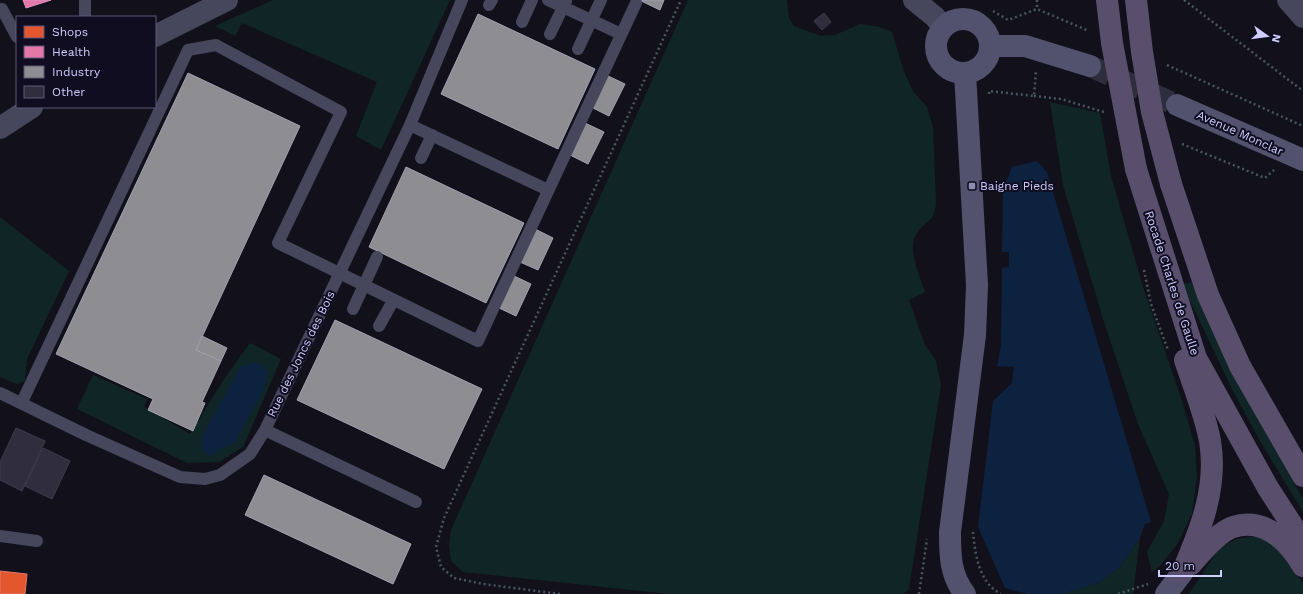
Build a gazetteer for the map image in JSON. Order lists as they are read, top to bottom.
{
  "streets": {
    "main road": ["Avenue Monclar", "Rocade Charles de Gaulle"],
    "lane": ["Rue des Joncs des Bois"]
  },
  "places": {
    "transit": ["Baigne Pieds"]
  },
  "legend": [
    "Shops",
    "Health",
    "Industry",
    "Other"
  ],
  "scale_bar": "20 m",
  "north": "right"
}
